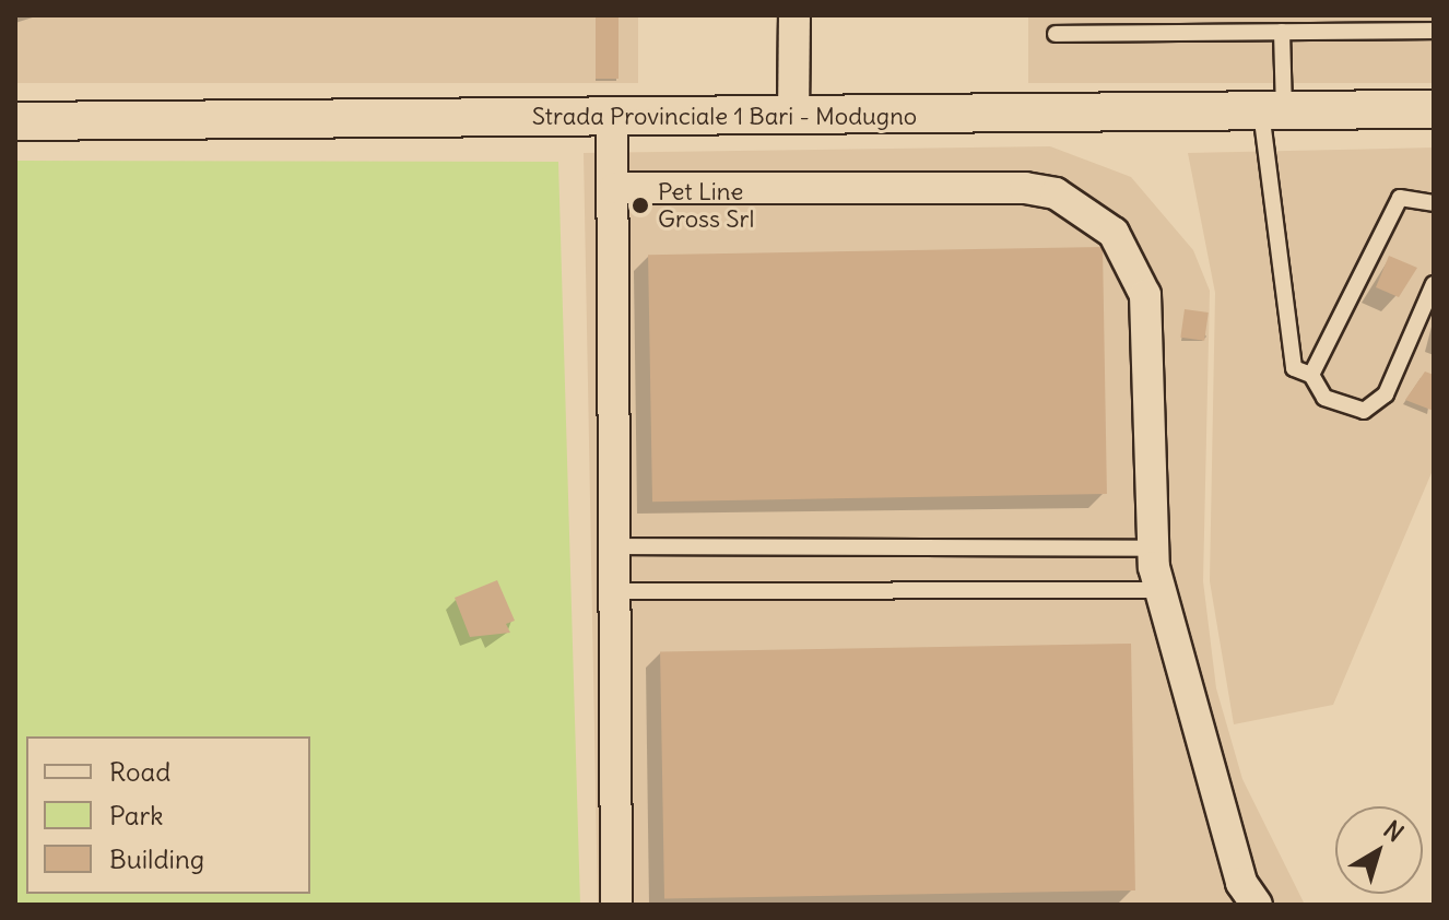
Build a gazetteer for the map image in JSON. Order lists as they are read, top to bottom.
{
  "streets": {
    "street": ["Strada Provinciale 1 Bari - Modugno"]
  },
  "places": ["Pet Line Gross Srl"],
  "legend": ["Road", "Park", "Building"],
  "north": "top right"
}
